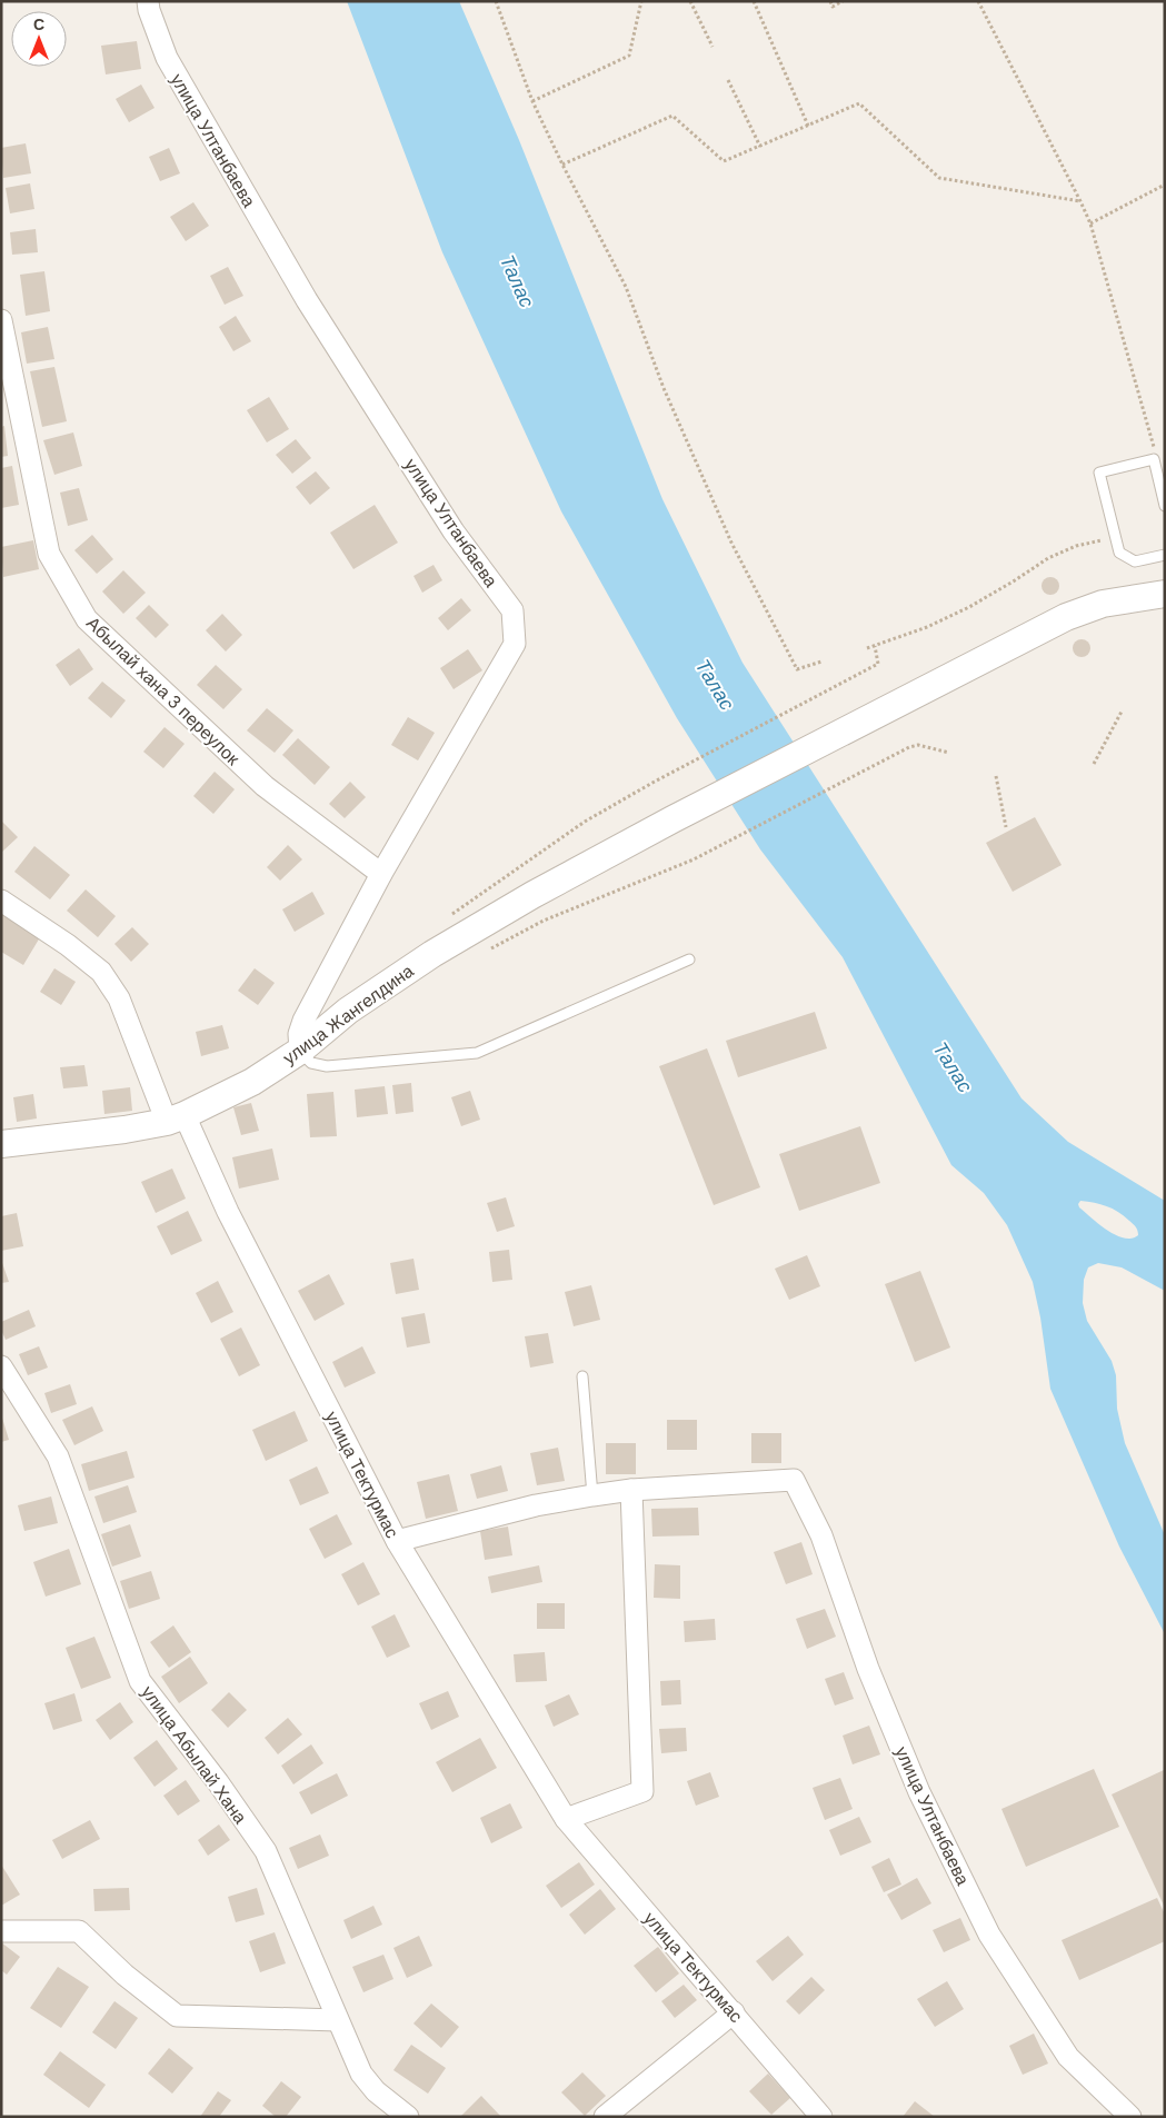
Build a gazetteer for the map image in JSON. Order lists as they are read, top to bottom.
{
  "streets": {
    "street": [
      "улица Ултанбаева",
      "Абылай хана 3 переулок",
      "улица Жангелдина",
      "улица Тектурмас",
      "улица Абылай Хана"
    ]
  },
  "crossings": [
    ["улица Ултанбаева", "Абылай хана 3 переулок"],
    ["улица Ултанбаева", "улица Жангелдина"],
    ["улица Жангелдина", "улица Тектурмас"]
  ],
  "water": ["Талас"],
  "north": "top"
}
